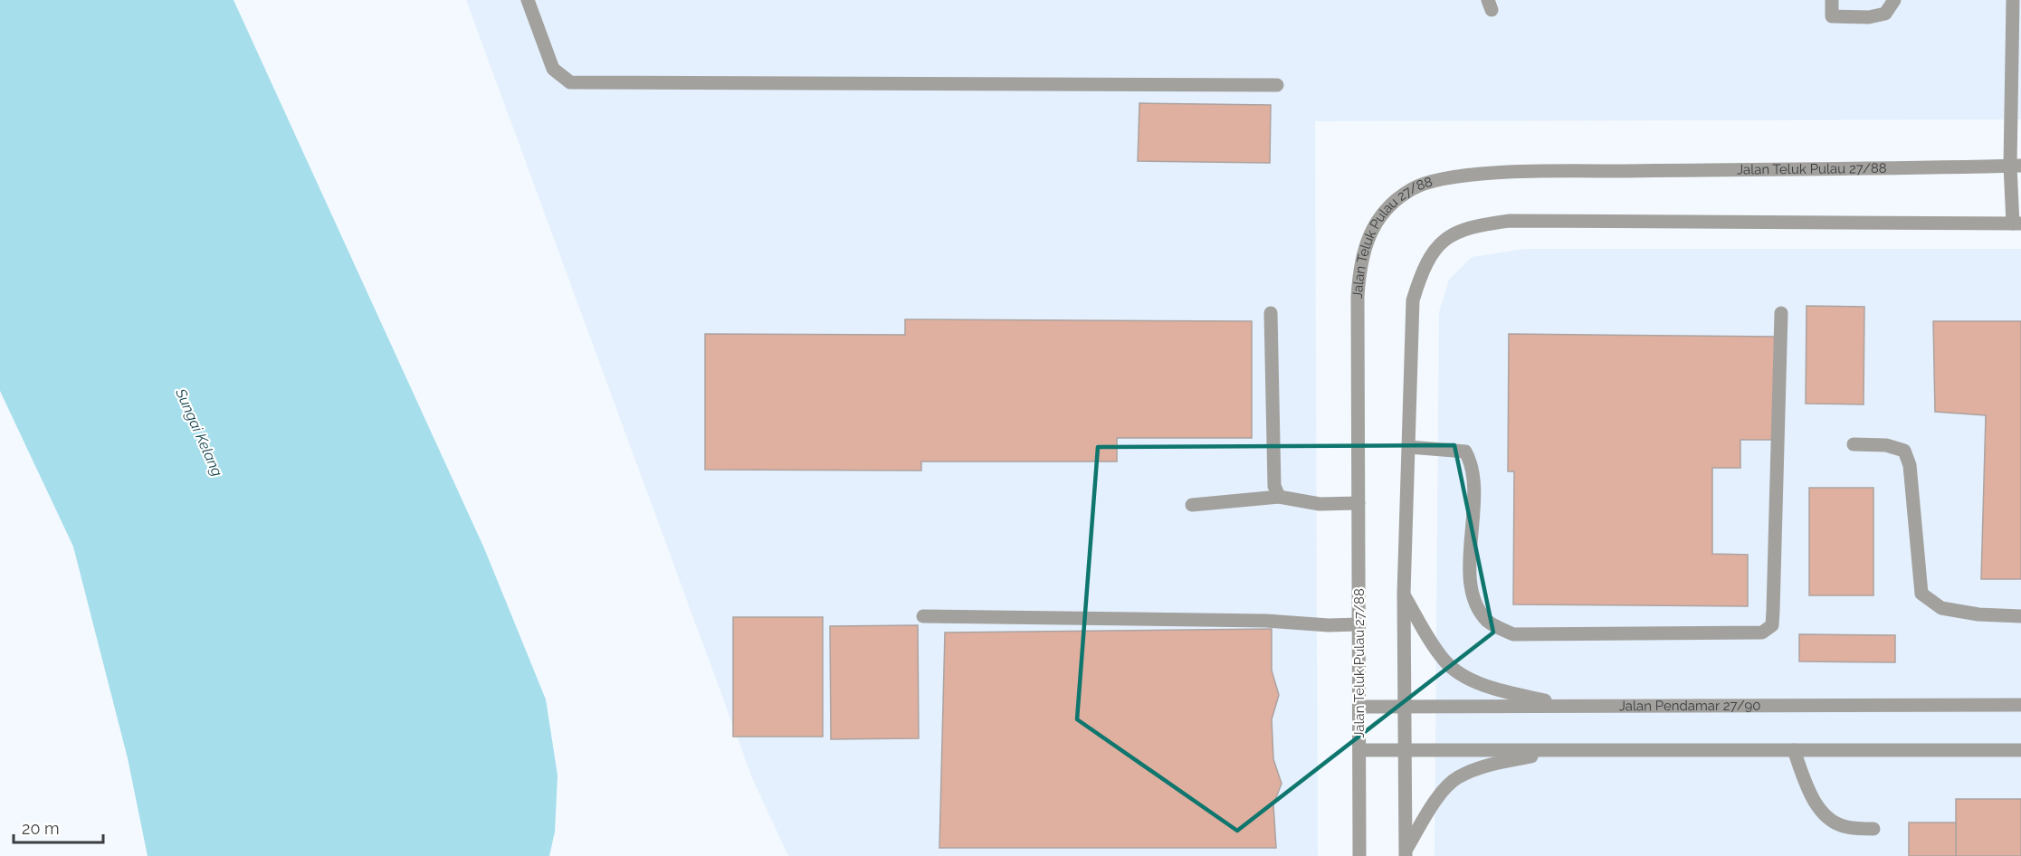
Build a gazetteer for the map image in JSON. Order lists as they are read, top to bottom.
{
  "streets": {
    "street": ["Jalan Teluk Pulau 27/88", "Jalan Pendamar 27/90"]
  },
  "crossings": [
    ["Jalan Teluk Pulau 27/88", "Jalan Pendamar 27/90"]
  ],
  "water": ["Sungai Kelang"],
  "scale_bar": "20 m"
}
